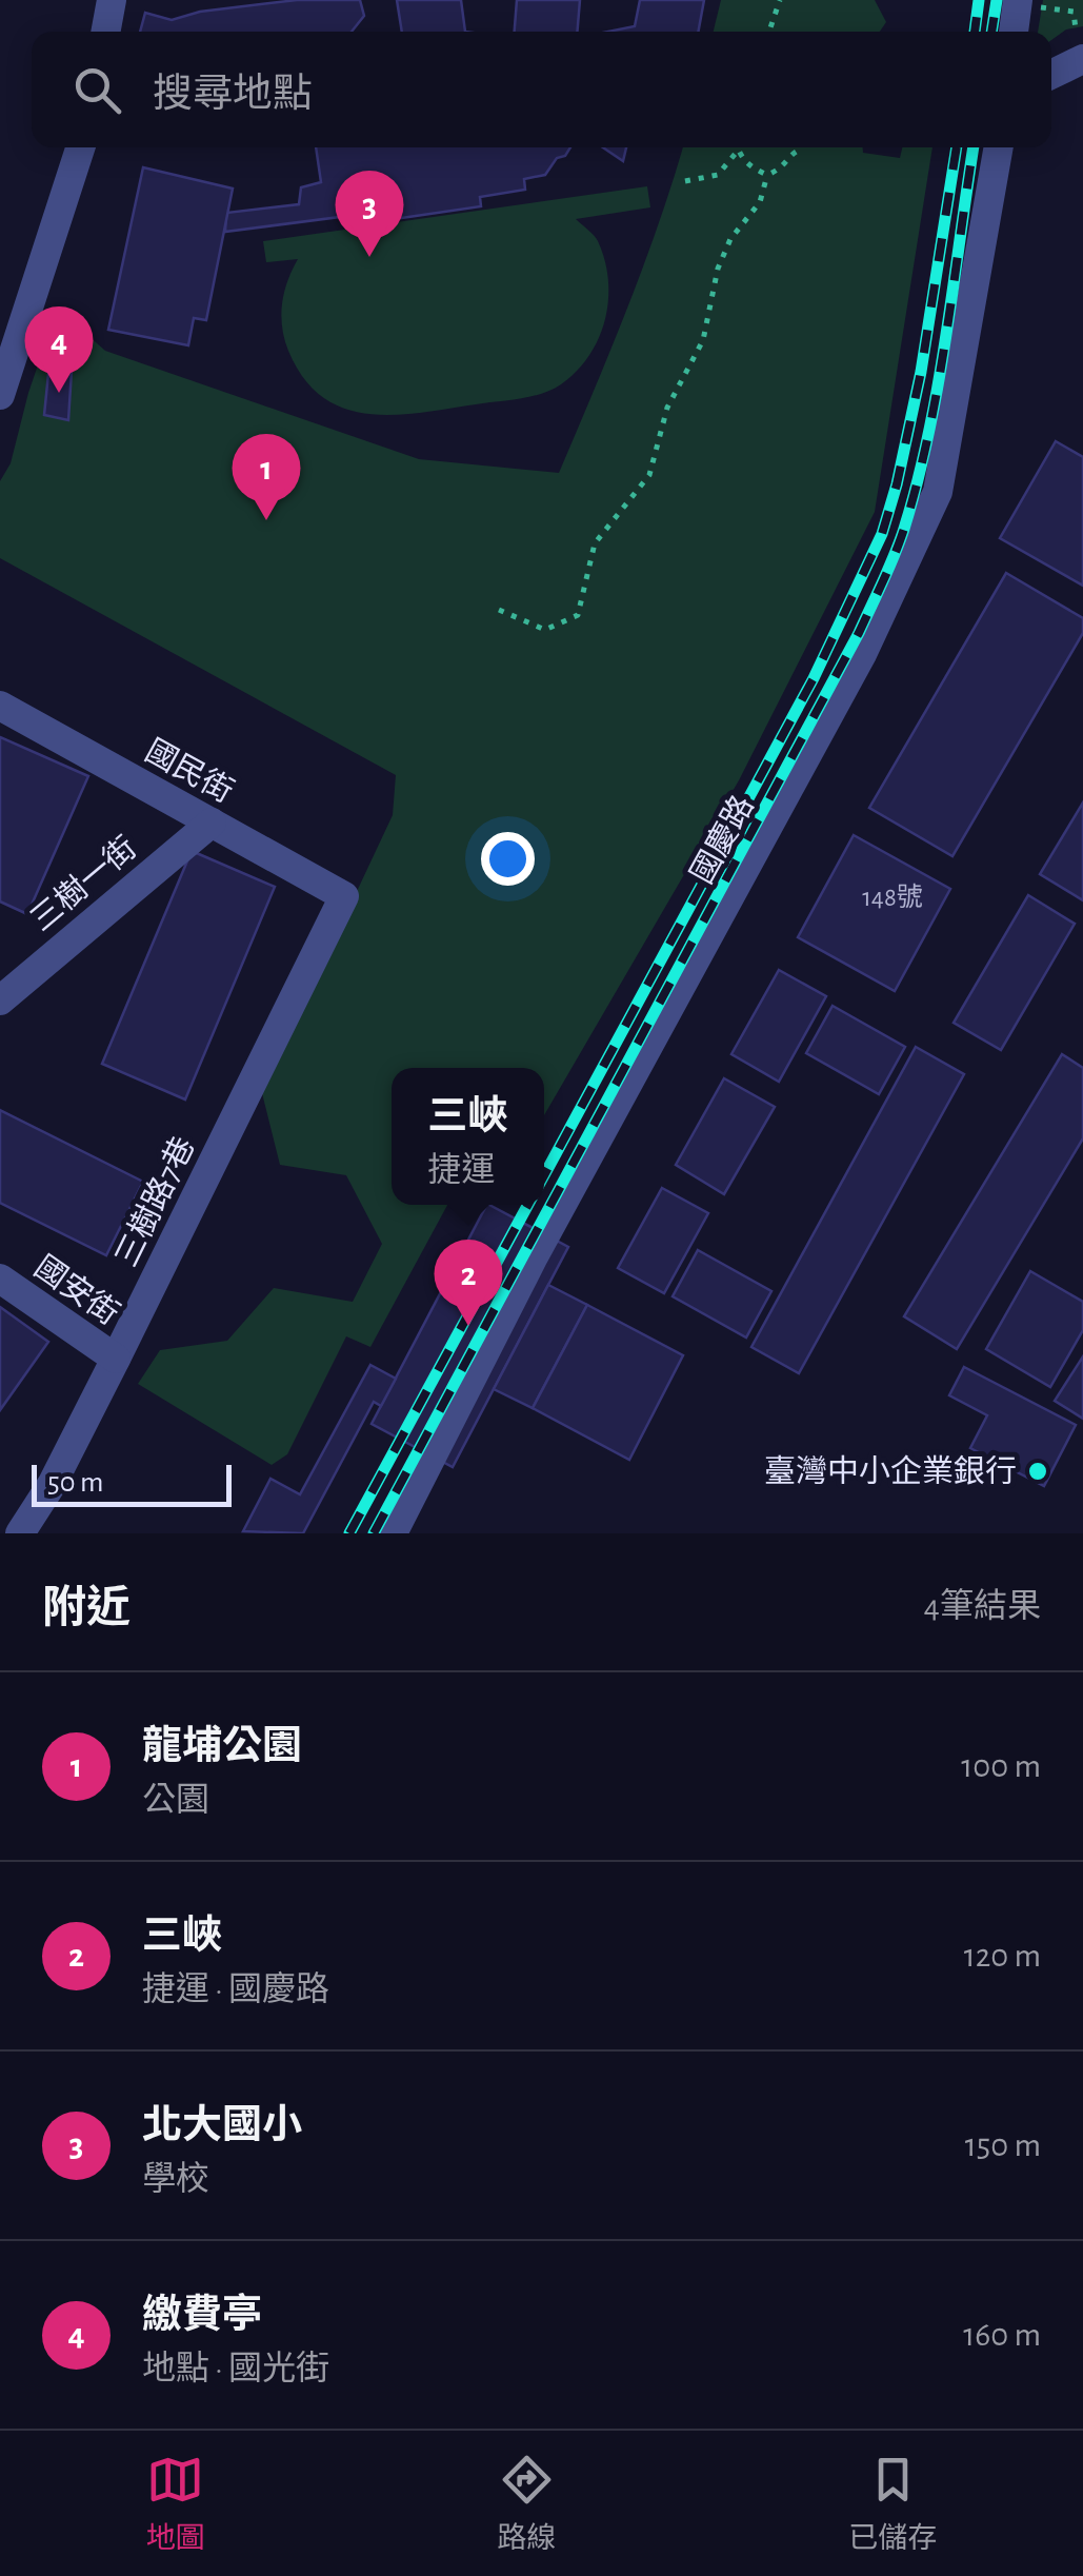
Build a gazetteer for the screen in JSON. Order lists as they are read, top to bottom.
{
  "streets": {
    "street": [
      "國民街",
      "國慶路",
      "三樹一街",
      "三樹路7巷",
      "國安街"
    ]
  },
  "crossings": [
    ["國民街", "三樹一街"],
    ["國民街", "三樹路7巷"],
    ["三樹路7巷", "國安街"]
  ],
  "places": ["臺灣中小企業銀行"],
  "house_numbers": ["148號"],
  "scale_bar": "50 m",
  "page": {
    "search": "搜尋地點",
    "pins": [
      "3",
      "4",
      "1",
      "2"
    ],
    "popup": ["三峽", "捷運"],
    "scale": "50 m",
    "heading": ["附近", "4筆結果"],
    "list": [
      {
        "mark": "1",
        "name": "龍埔公園",
        "note": "公園",
        "value": "100 m"
      },
      {
        "mark": "2",
        "name": "三峽",
        "note": "捷運 · 國慶路",
        "value": "120 m"
      },
      {
        "mark": "3",
        "name": "北大國小",
        "note": "學校",
        "value": "150 m"
      },
      {
        "mark": "4",
        "name": "繳費亭",
        "note": "地點 · 國光街",
        "value": "160 m"
      }
    ],
    "nav": ["地圖", "路線", "已儲存"]
  }
}
